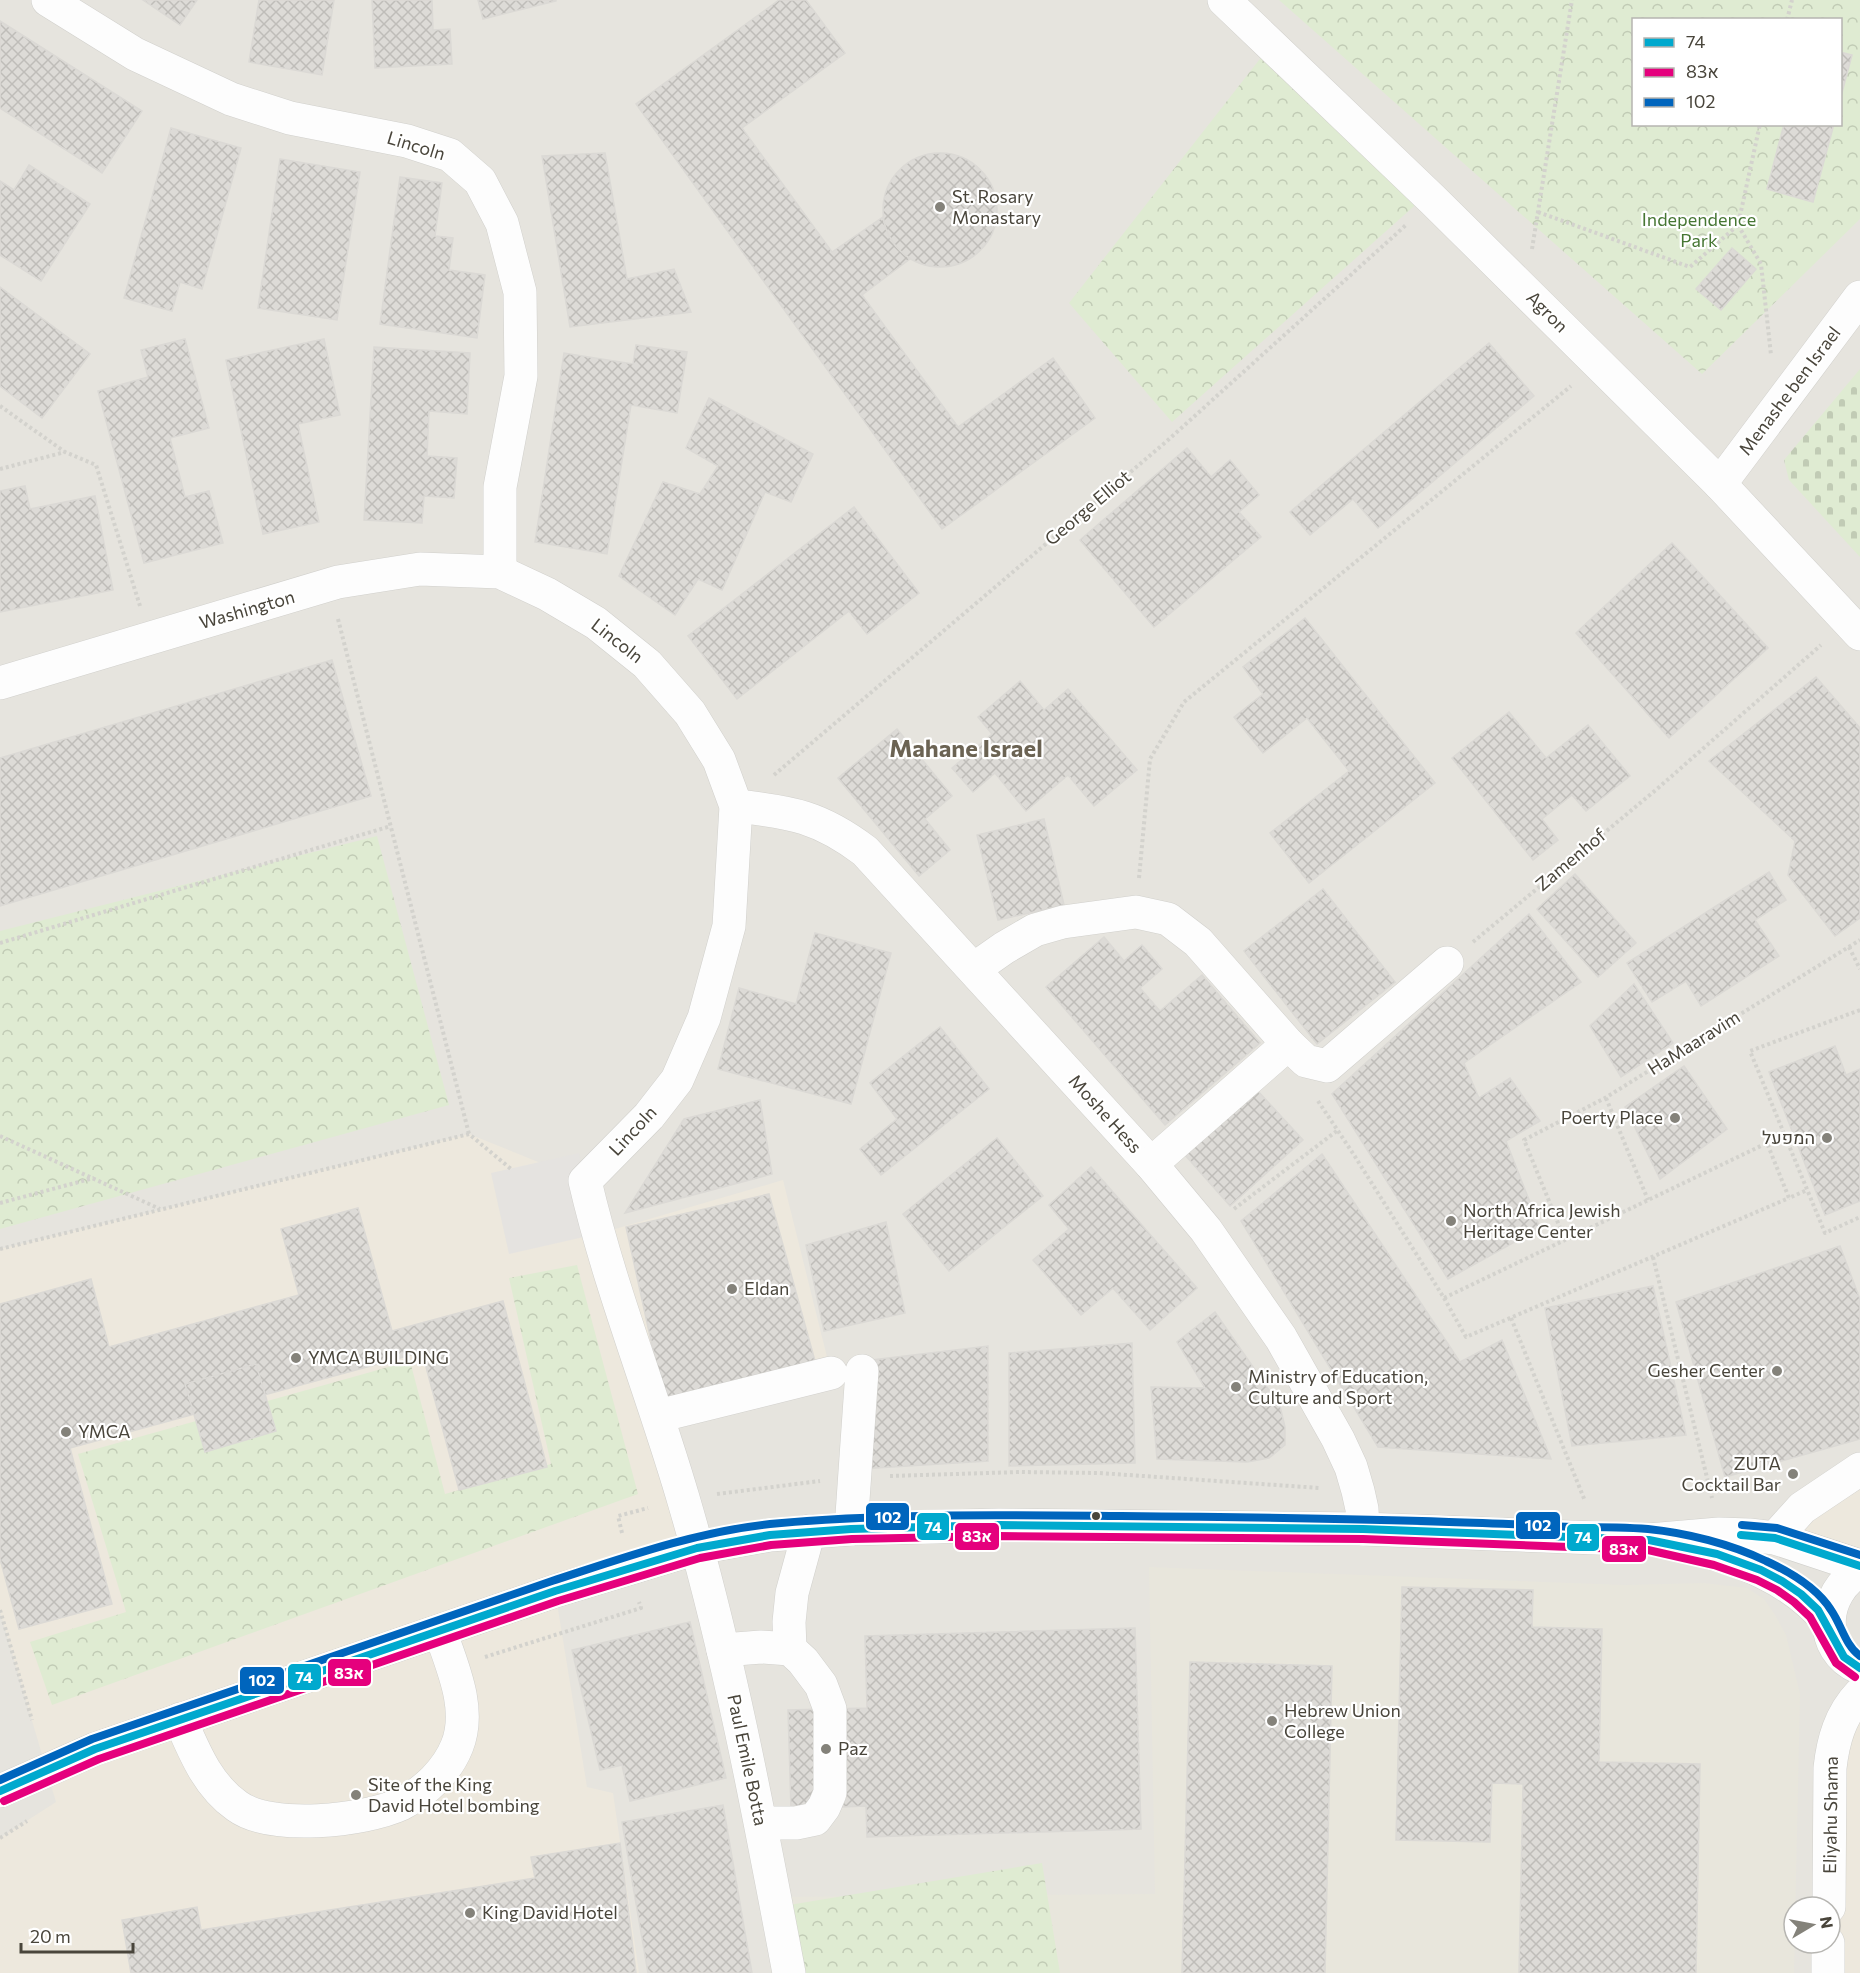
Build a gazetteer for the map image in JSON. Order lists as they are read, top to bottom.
{
  "streets": {
    "street": [
      "Lincoln",
      "Agron",
      "Menashe ben Israel",
      "Washington",
      "Moshe Hess",
      "Paul Emile Botta",
      "Eliyahu Shama"
    ],
    "path": ["George Elliot", "Zamenhof", "HaMaaravim"]
  },
  "crossings": [
    ["Lincoln", "George Elliot"],
    ["Lincoln", "Washington"],
    ["Lincoln", "Moshe Hess"],
    ["Lincoln", "Paul Emile Botta"],
    ["Agron", "Menashe ben Israel"],
    ["Agron", "George Elliot"],
    ["Agron", "Zamenhof"],
    ["George Elliot", "Moshe Hess"]
  ],
  "districts": ["Mahane Israel"],
  "parks": ["Independence Park"],
  "places": [
    "St. Rosary Monastary",
    "Poerty Place",
    "המפעל",
    "North Africa Jewish Heritage Center",
    "Eldan",
    "YMCA BUILDING",
    "Gesher Center",
    "Ministry of Education, Culture and Sport",
    "YMCA",
    "ZUTA Cocktail Bar",
    "Hebrew Union College",
    "Paz",
    "Site of the King David Hotel bombing",
    "King David Hotel"
  ],
  "lines": ["transit line 102", "transit line 74", "transit line 83א"],
  "legend": ["74", "83א", "102"],
  "scale_bar": "20 m",
  "north": "right"
}
